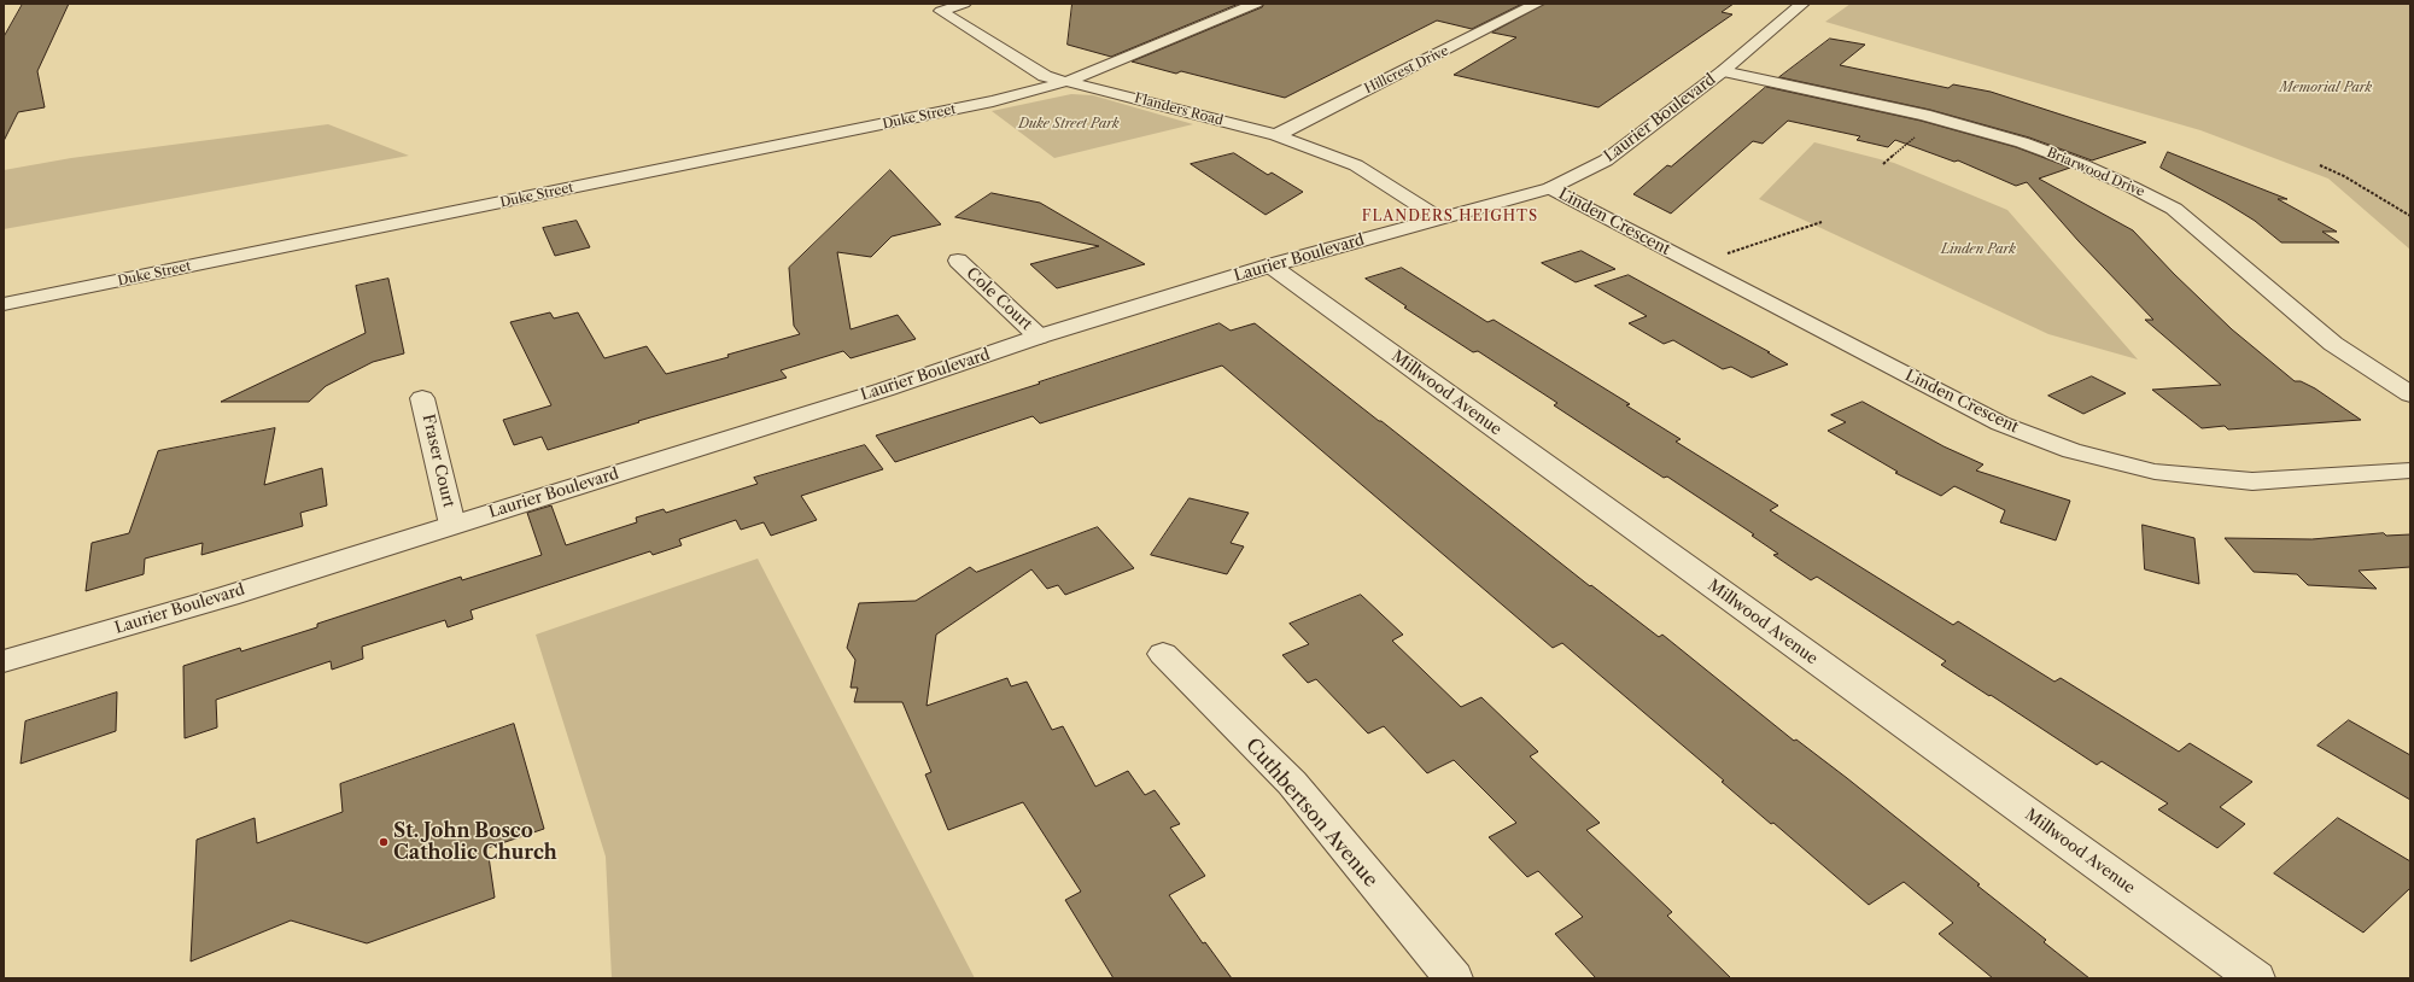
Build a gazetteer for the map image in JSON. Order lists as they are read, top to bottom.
{
  "streets": {
    "street": [
      "Hillcrest Drive",
      "Flanders Road",
      "Duke Street",
      "Laurier Boulevard",
      "Briarwood Drive",
      "Linden Crescent",
      "Cole Court",
      "Millwood Avenue",
      "Fraser Court",
      "Cuthbertson Avenue"
    ]
  },
  "crossings": [
    ["Hillcrest Drive", "Flanders Road"],
    ["Flanders Road", "Duke Street"],
    ["Flanders Road", "Laurier Boulevard"],
    ["Laurier Boulevard", "Briarwood Drive"],
    ["Laurier Boulevard", "Linden Crescent"],
    ["Laurier Boulevard", "Cole Court"],
    ["Laurier Boulevard", "Millwood Avenue"],
    ["Laurier Boulevard", "Fraser Court"]
  ],
  "districts": ["FLANDERS HEIGHTS"],
  "parks": ["Memorial Park", "Duke Street Park", "Linden Park"],
  "places": ["St. John Bosco Catholic Church"]
}
